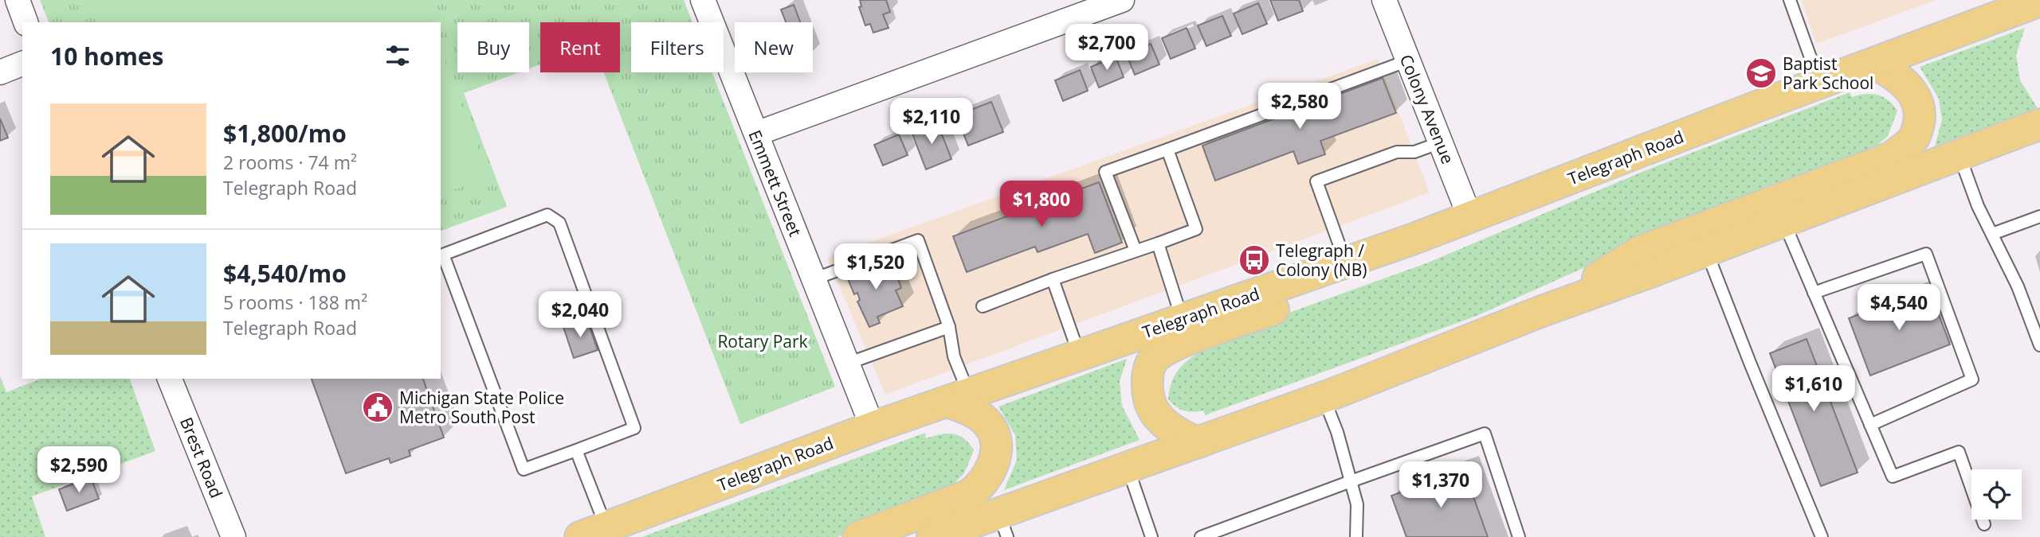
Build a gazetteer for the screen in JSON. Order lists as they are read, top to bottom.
{
  "streets": {
    "main road": ["Telegraph Road"],
    "street": ["Colony Avenue", "Emmett Street", "Brest Road"]
  },
  "crossings": [
    ["Colony Avenue", "Telegraph Road"],
    ["Telegraph Road", "Emmett Street"]
  ],
  "parks": ["Rotary Park"],
  "places": {
    "school or university": ["Baptist Park School"],
    "bus stop": ["Telegraph / Colony (NB)"],
    "public building": ["Michigan State Police Metro South Post"]
  },
  "page": {
    "chip": [
      "Buy",
      "Rent",
      "Filters",
      "New"
    ],
    "heading": "10 homes",
    "price": [
      "$2,700",
      "$2,580",
      "$2,110",
      "$1,800",
      "$1,520",
      "$4,540",
      "$2,040",
      "$1,610",
      "$2,590",
      "$1,370"
    ],
    "list": [
      {
        "name": "$1,800/mo",
        "note": "2 rooms · 74 m² · Telegraph Road"
      },
      {
        "name": "$4,540/mo",
        "note": "5 rooms · 188 m² · Telegraph Road"
      }
    ]
  }
}
